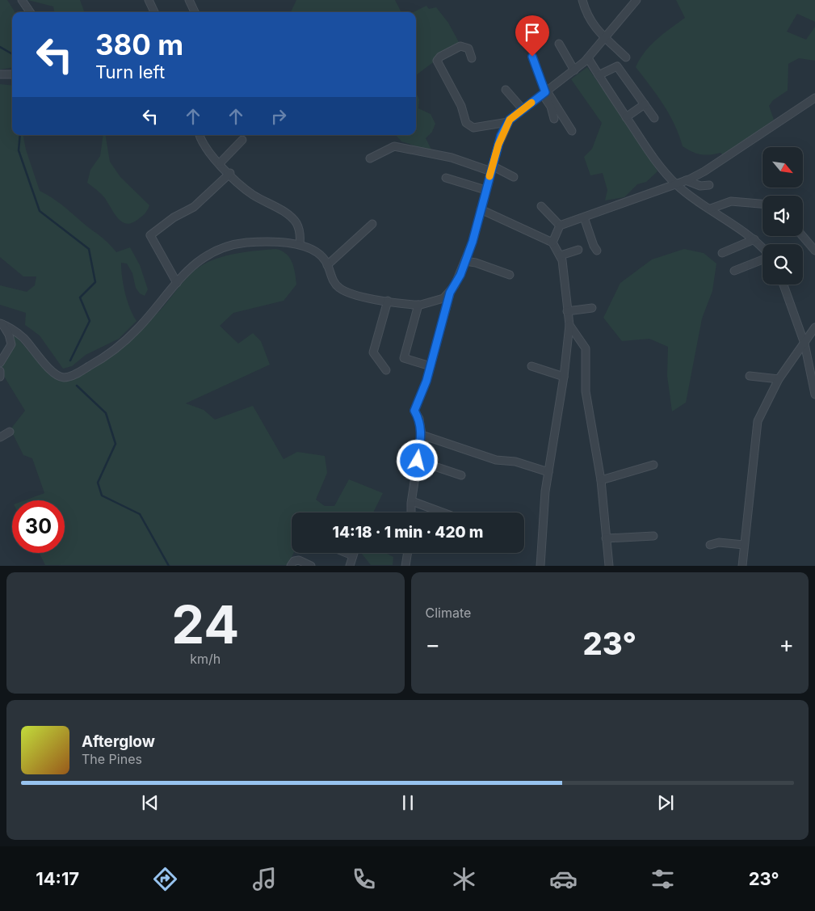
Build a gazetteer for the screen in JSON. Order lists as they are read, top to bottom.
{
  "north": "bottom right",
  "page": {
    "turn": ["380 m", "Turn left"],
    "limit": "30",
    "trip": "14:18 · 1 min · 420 m",
    "tile": [
      ["24", "km/h"],
      "Climate"
    ],
    "heat": ["−", "23°", "+"],
    "song": ["Afterglow", "The Pines"],
    "tabs": ["14:17", "23°"]
  }
}
